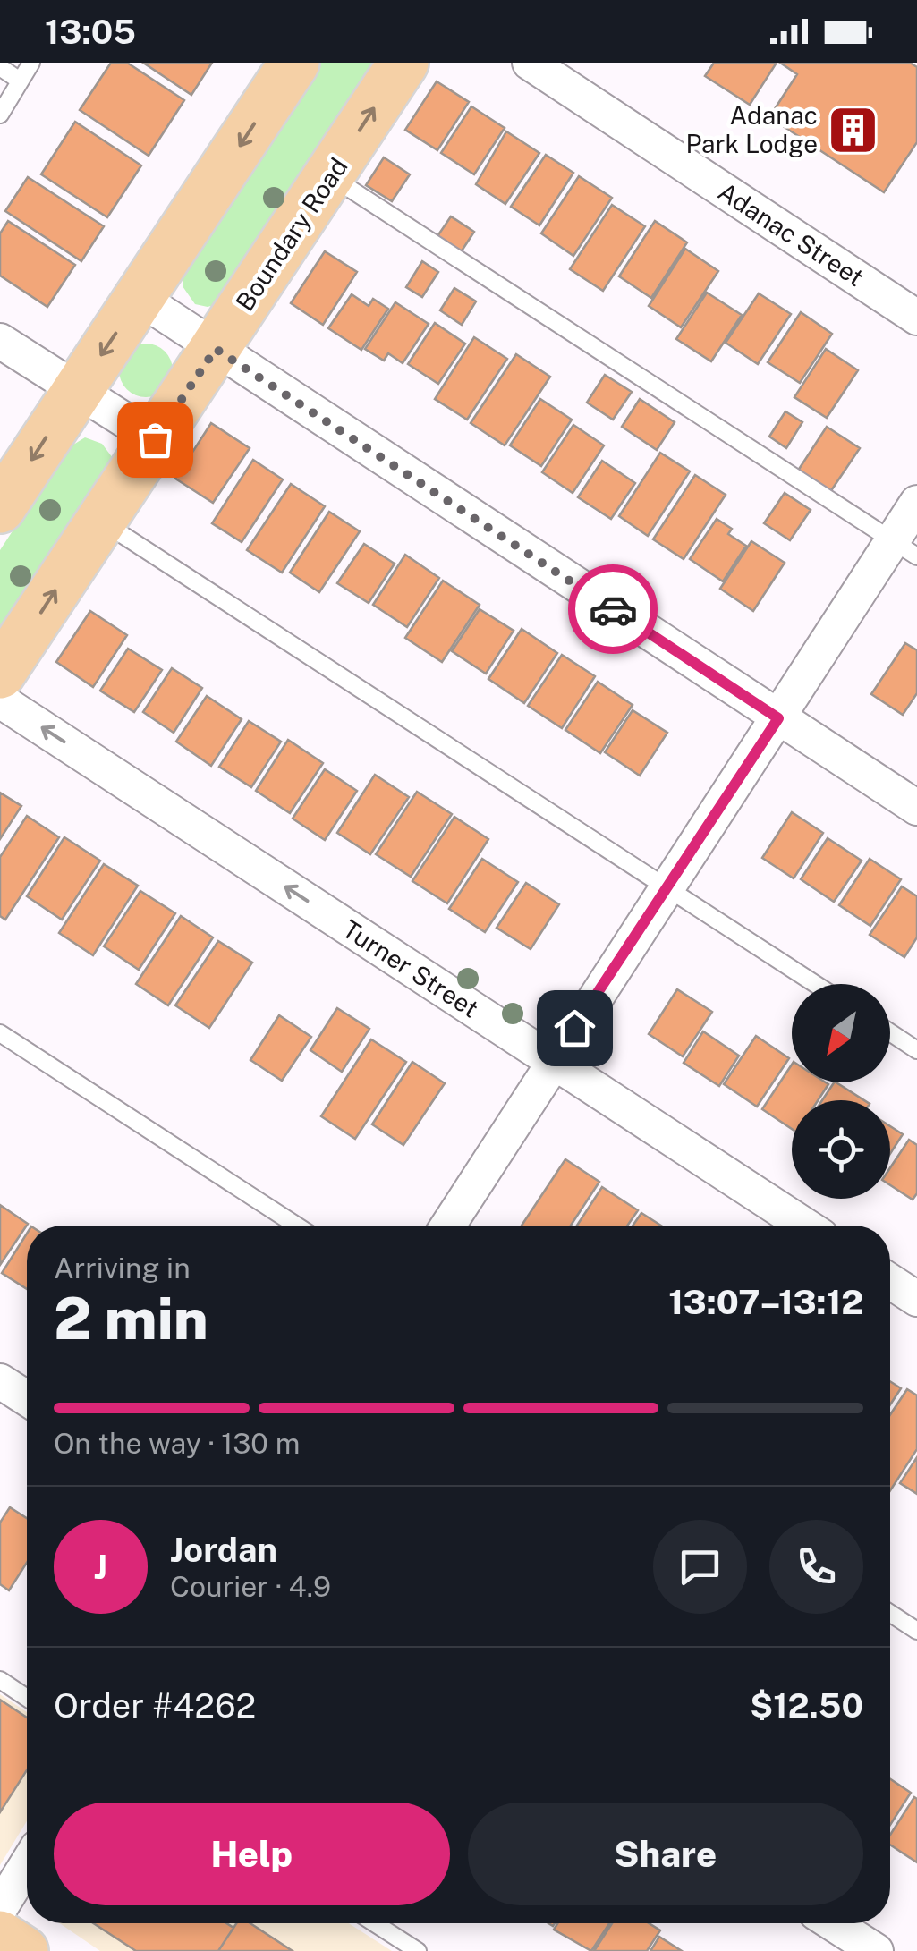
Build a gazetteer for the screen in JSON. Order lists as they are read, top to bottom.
{
  "streets": {
    "main road": ["Boundary Road"],
    "street": ["Adanac Street", "Turner Street"]
  },
  "one_way": ["Turner Street"],
  "places": {
    "building": ["Adanac Park Lodge"]
  },
  "north": "bottom left",
  "page": {
    "status": "13:05",
    "heading": ["2 min", "Arriving in", "13:07–13:12"],
    "panel": [
      "Jordan",
      "Courier · 4.9",
      "Order #4262",
      "$12.50"
    ],
    "bar": "On the way · 130 m",
    "round": "J",
    "buttons": ["Help", "Share"]
  }
}
